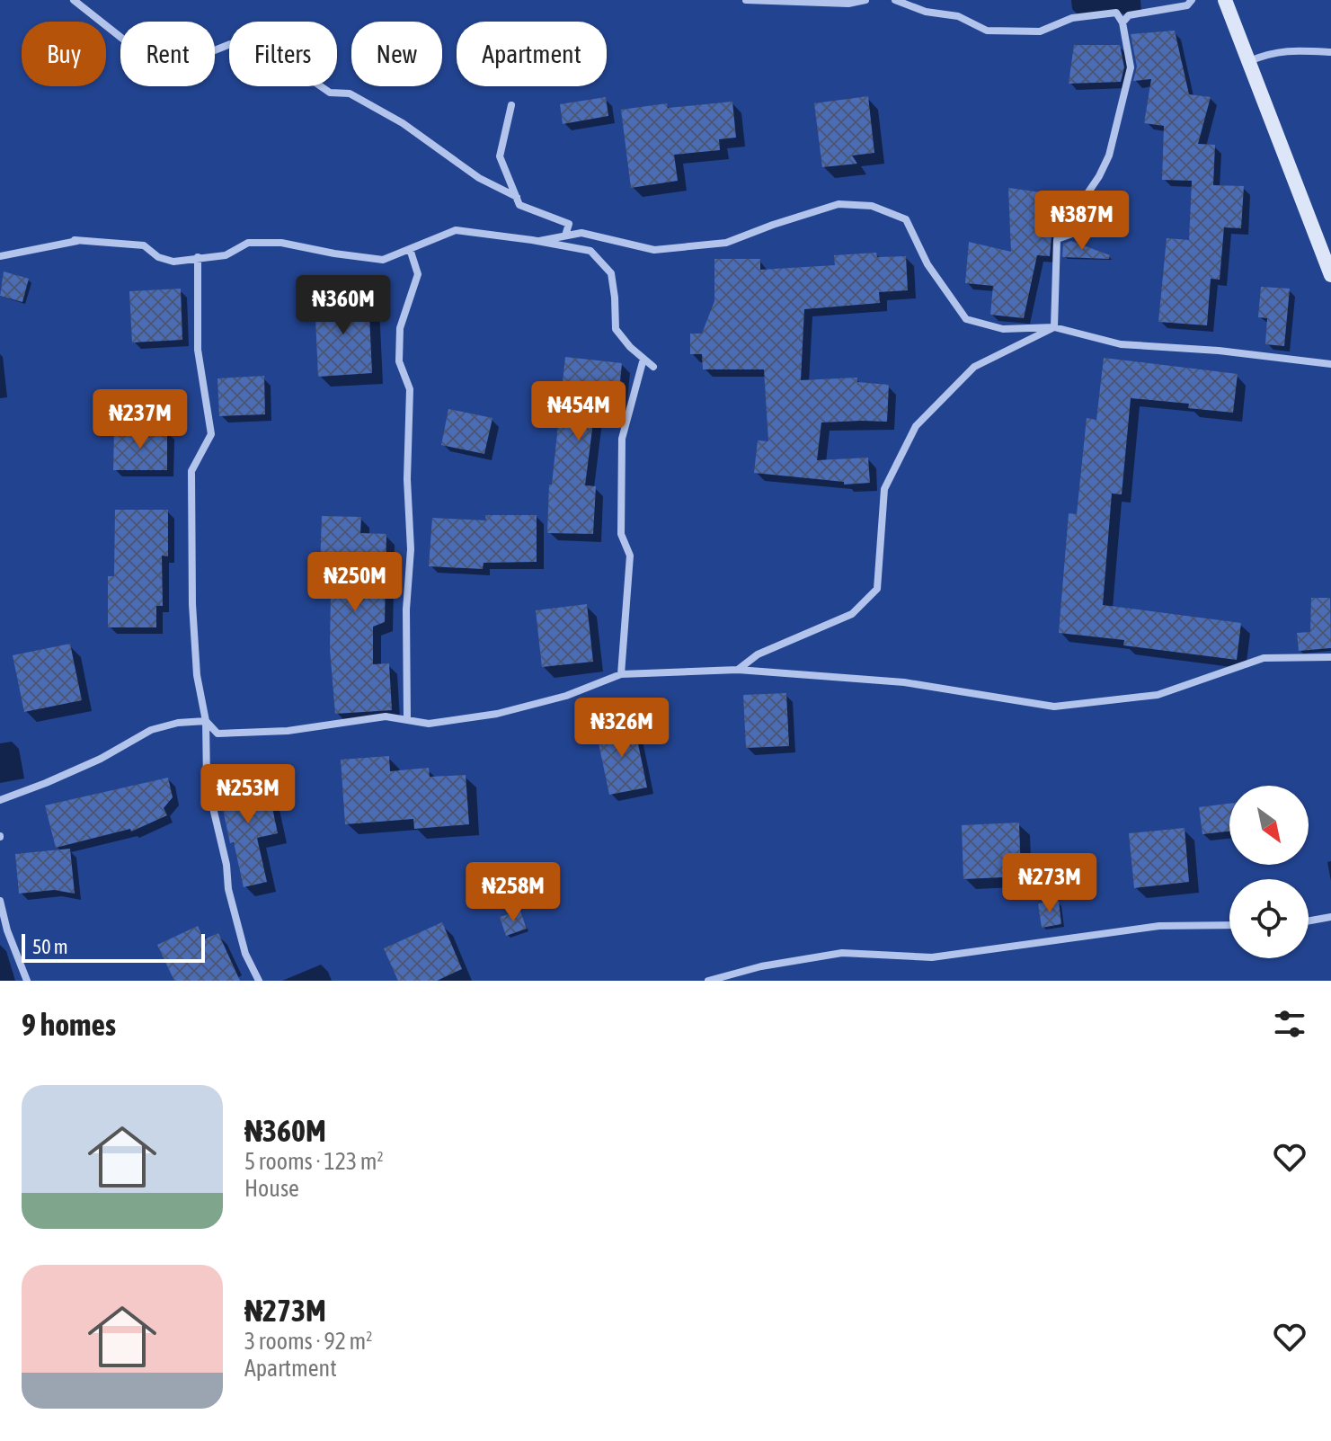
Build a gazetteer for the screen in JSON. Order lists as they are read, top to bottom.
{
  "scale_bar": "50 m",
  "north": "bottom right",
  "page": {
    "chip": [
      "Buy",
      "Rent",
      "Filters",
      "New",
      "Apartment"
    ],
    "price": [
      "₦387M",
      "₦360M",
      "₦454M",
      "₦237M",
      "₦250M",
      "₦326M",
      "₦253M",
      "₦273M",
      "₦258M"
    ],
    "scale": "50 m",
    "heading": "9 homes",
    "list": [
      {
        "name": "₦360M",
        "note": "5 rooms · 123 m² · House"
      },
      {
        "name": "₦273M",
        "note": "3 rooms · 92 m² · Apartment"
      }
    ]
  }
}
